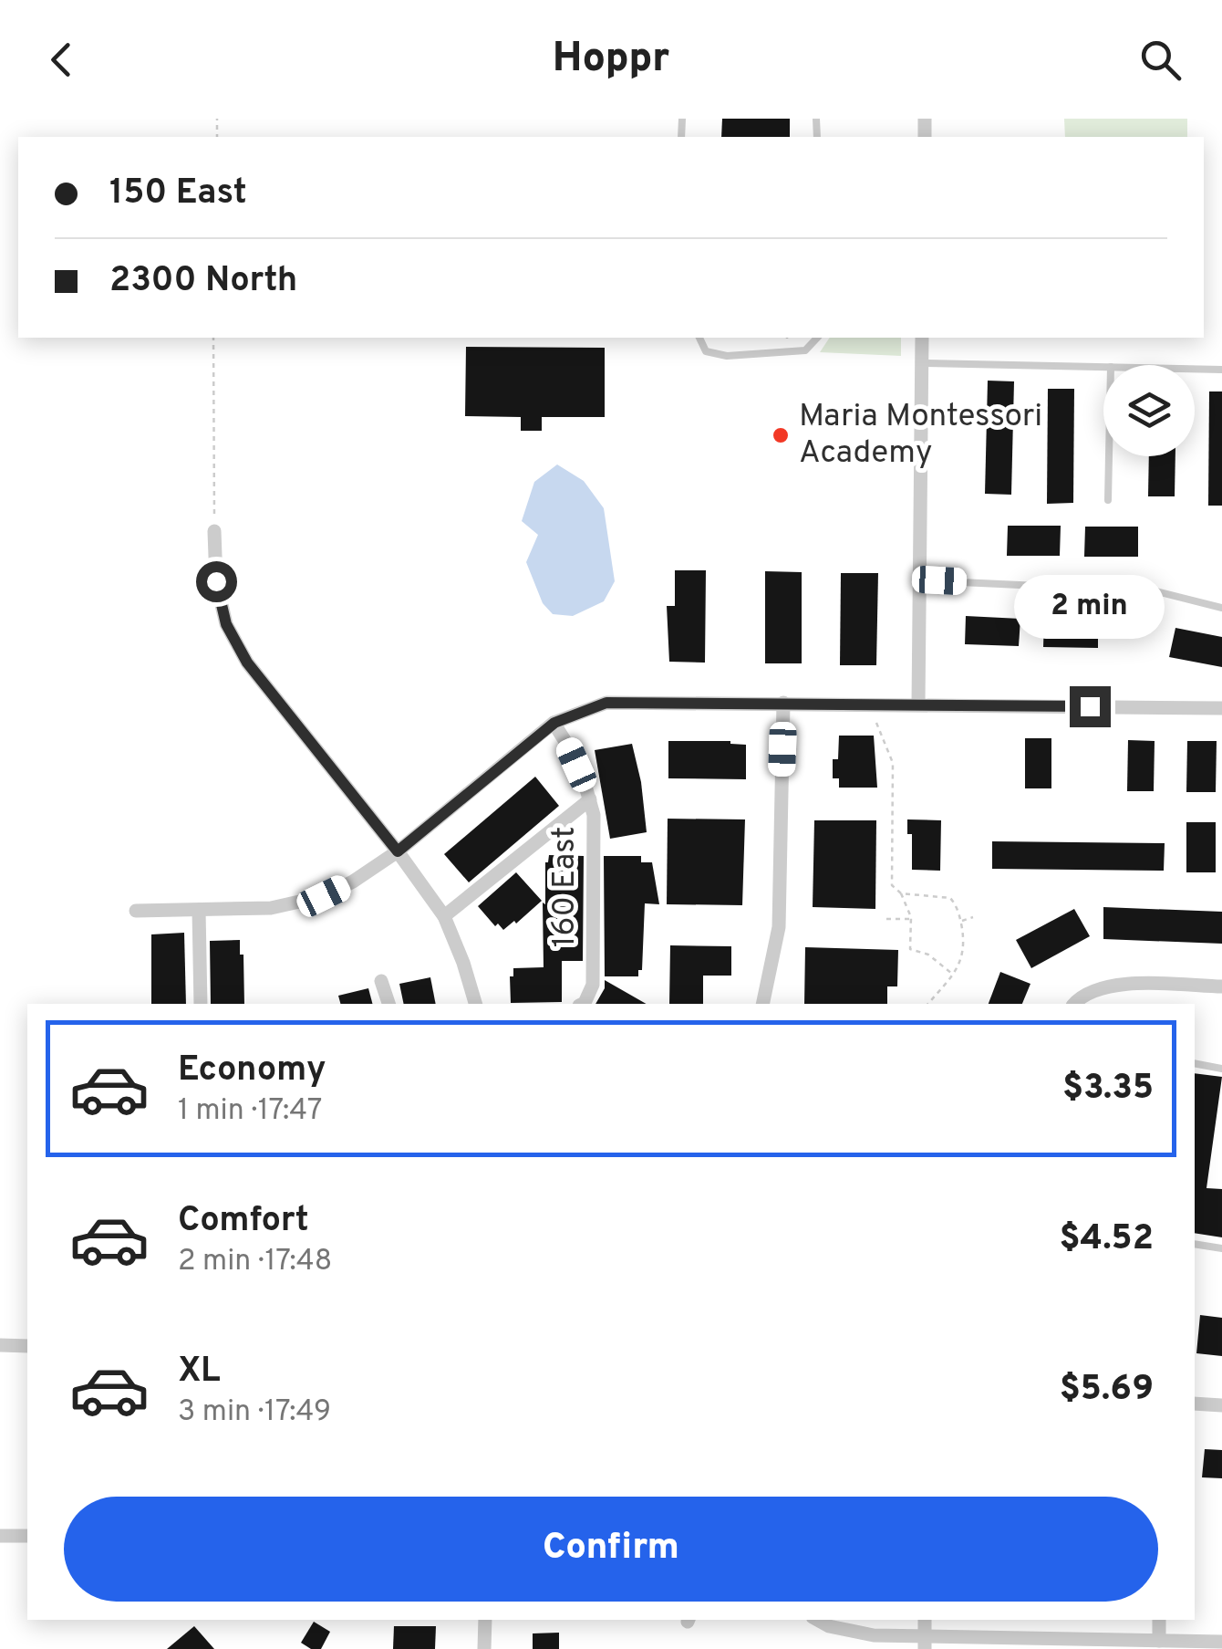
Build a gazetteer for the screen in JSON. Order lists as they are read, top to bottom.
{
  "streets": {
    "street": ["160 East"]
  },
  "places": ["Maria Montessori Academy"],
  "page": {
    "header": "Hoppr",
    "banner": ["150 East", "2300 North"],
    "bubble": "2 min",
    "list": [
      {
        "name": "Economy",
        "note": "1 min · 17:47",
        "value": "$3.35"
      },
      {
        "name": "Comfort",
        "note": "2 min · 17:48",
        "value": "$4.52"
      },
      {
        "name": "XL",
        "note": "3 min · 17:49",
        "value": "$5.69"
      }
    ],
    "buttons": "Confirm"
  }
}
